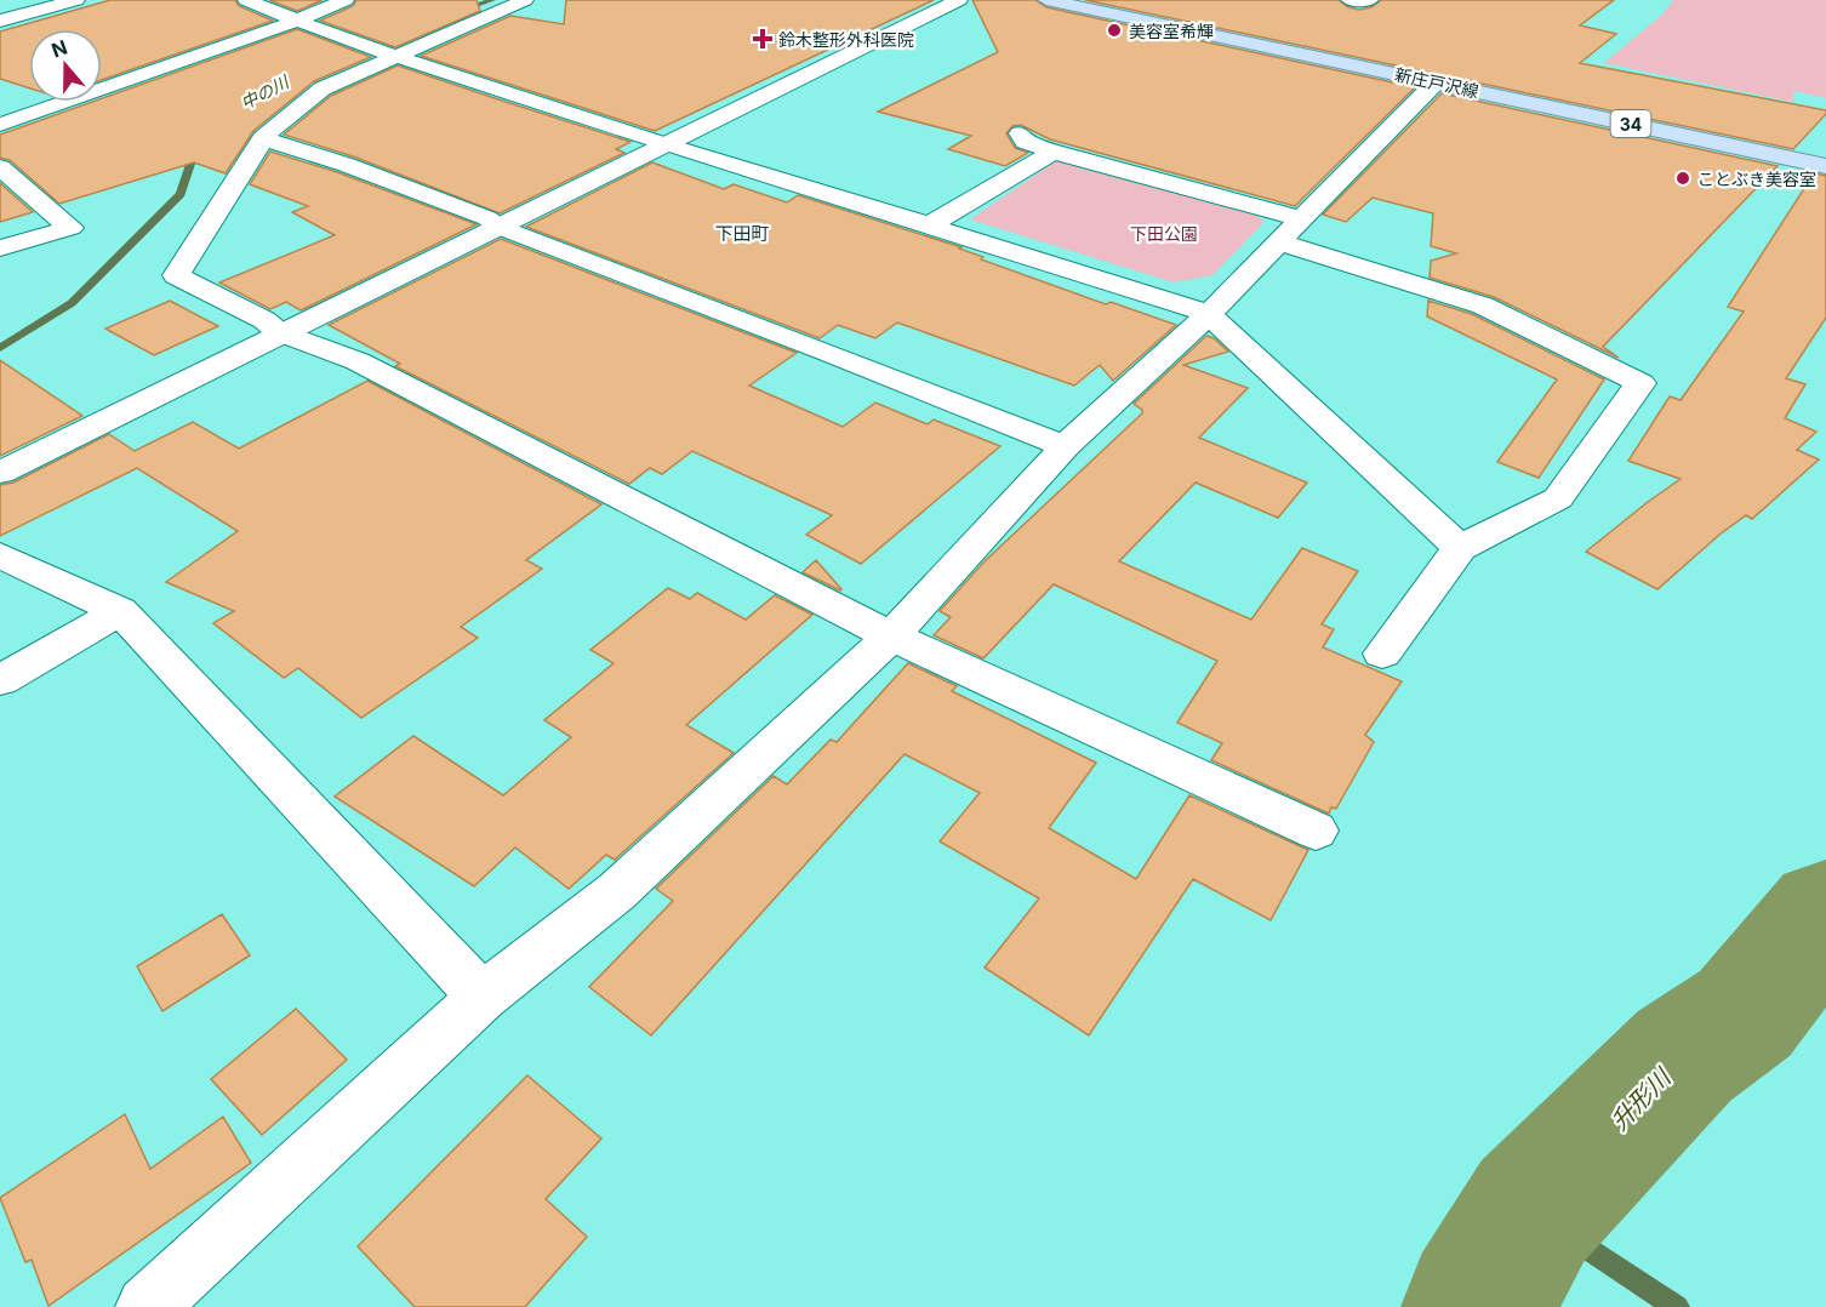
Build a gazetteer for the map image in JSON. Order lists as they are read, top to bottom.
{
  "streets": {
    "main road": ["新庄戸沢線", "34"]
  },
  "districts": ["下田町"],
  "water": ["中の川", "升形川"],
  "parks": ["下田公園"],
  "places": {
    "other": ["美容室希輝", "ことぶき美容室"],
    "health": ["鈴木整形外科医院"]
  },
  "north": "top"
}
